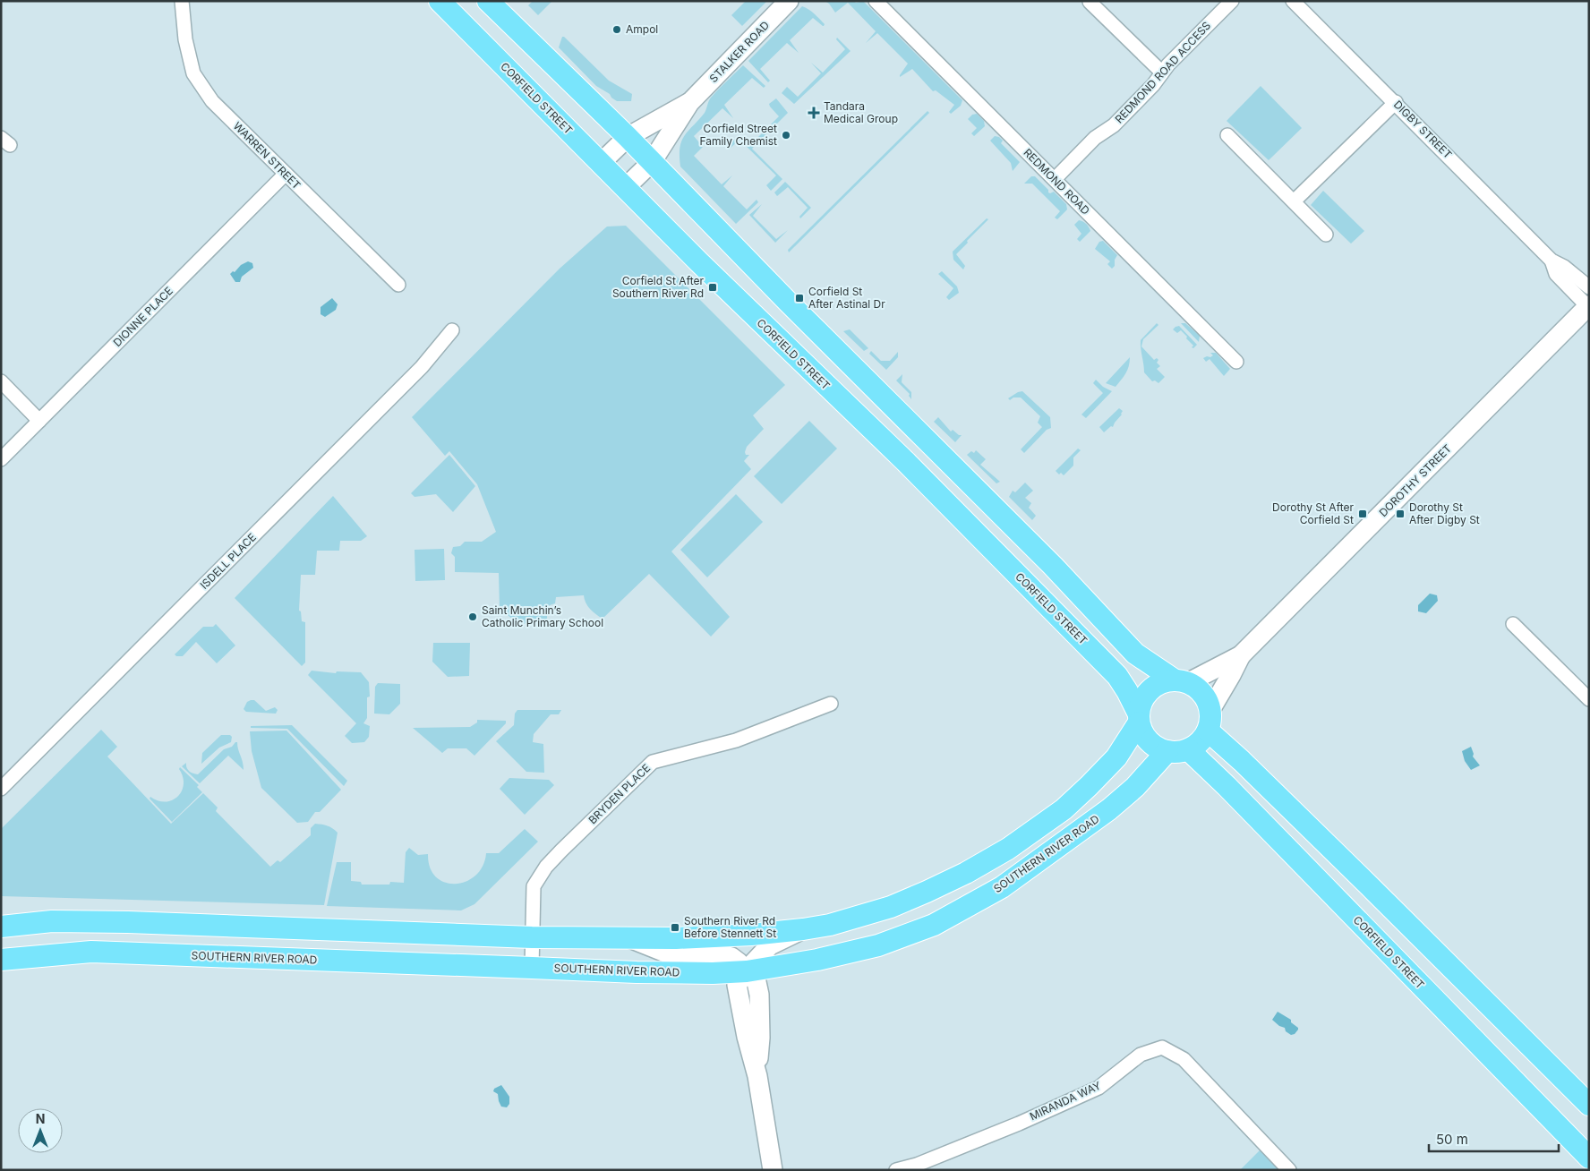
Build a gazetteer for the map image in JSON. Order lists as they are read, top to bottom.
{
  "streets": {
    "main road": [
      "STALKER ROAD",
      "CORFIELD STREET",
      "DOROTHY STREET",
      "SOUTHERN RIVER ROAD"
    ],
    "street": [
      "REDMOND ROAD ACCESS",
      "DIGBY STREET",
      "WARREN STREET",
      "REDMOND ROAD",
      "DIONNE PLACE",
      "ISDELL PLACE",
      "BRYDEN PLACE",
      "MIRANDA WAY"
    ]
  },
  "crossings": [
    ["STALKER ROAD", "CORFIELD STREET"],
    ["REDMOND ROAD ACCESS", "REDMOND ROAD"],
    ["CORFIELD STREET", "DOROTHY STREET"],
    ["CORFIELD STREET", "SOUTHERN RIVER ROAD"],
    ["DIGBY STREET", "DOROTHY STREET"],
    ["WARREN STREET", "DIONNE PLACE"],
    ["DOROTHY STREET", "SOUTHERN RIVER ROAD"],
    ["BRYDEN PLACE", "SOUTHERN RIVER ROAD"]
  ],
  "places": {
    "other": ["Ampol", "Corfield Street Family Chemist", "Saint Munchin’s Catholic Primary School"],
    "health": ["Tandara Medical Group"],
    "transit": [
      "Corfield St After Southern River Rd",
      "Corfield St After Astinal Dr",
      "Dorothy St After Corfield St",
      "Dorothy St After Digby St",
      "Southern River Rd Before Stennett St"
    ]
  },
  "scale_bar": "50 m",
  "north": "top"
}
